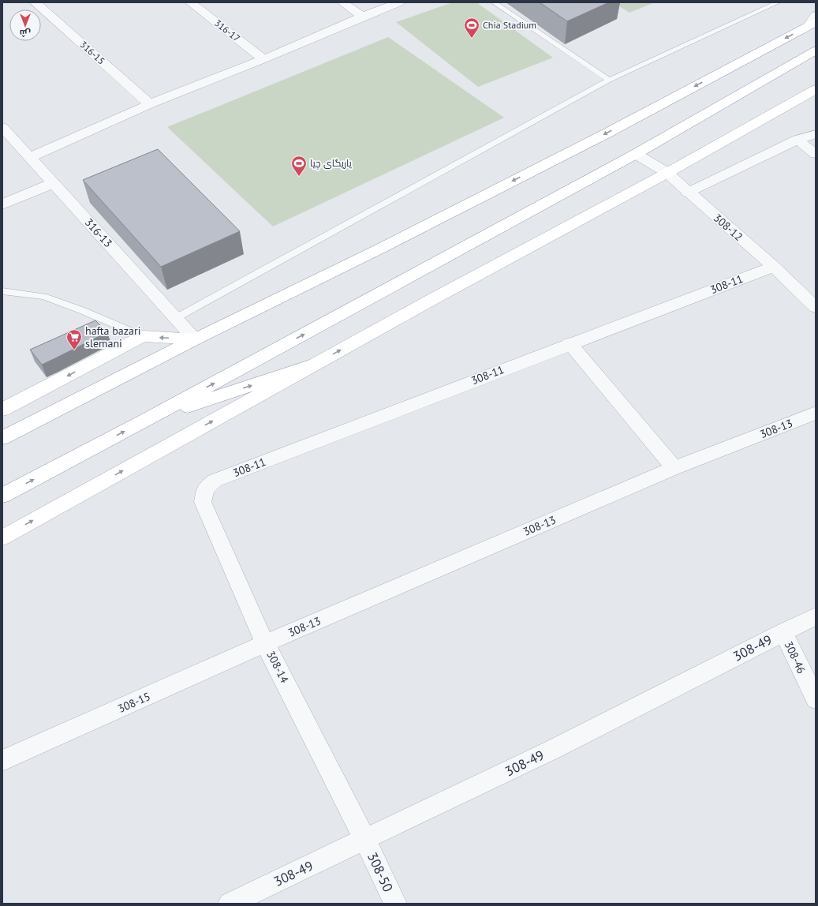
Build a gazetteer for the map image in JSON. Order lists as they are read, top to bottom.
{
  "streets": {
    "street": [
      "316-17",
      "316-15",
      "308-12",
      "316-13",
      "308-11",
      "308-13",
      "308-49",
      "308-46",
      "308-14",
      "308-15",
      "308-50"
    ]
  },
  "crossings": [
    ["308-12", "308-11"],
    ["308-11", "308-14"],
    ["308-13", "308-14"],
    ["308-13", "308-15"],
    ["308-49", "308-46"],
    ["308-49", "308-14"],
    ["308-49", "308-50"],
    ["308-14", "308-15"],
    ["308-14", "308-50"]
  ],
  "places": {
    "sports": ["Chia Stadium", "یاریگای چیا"],
    "supermarket": ["hafta bazari slemani"]
  },
  "north": "bottom"
}
